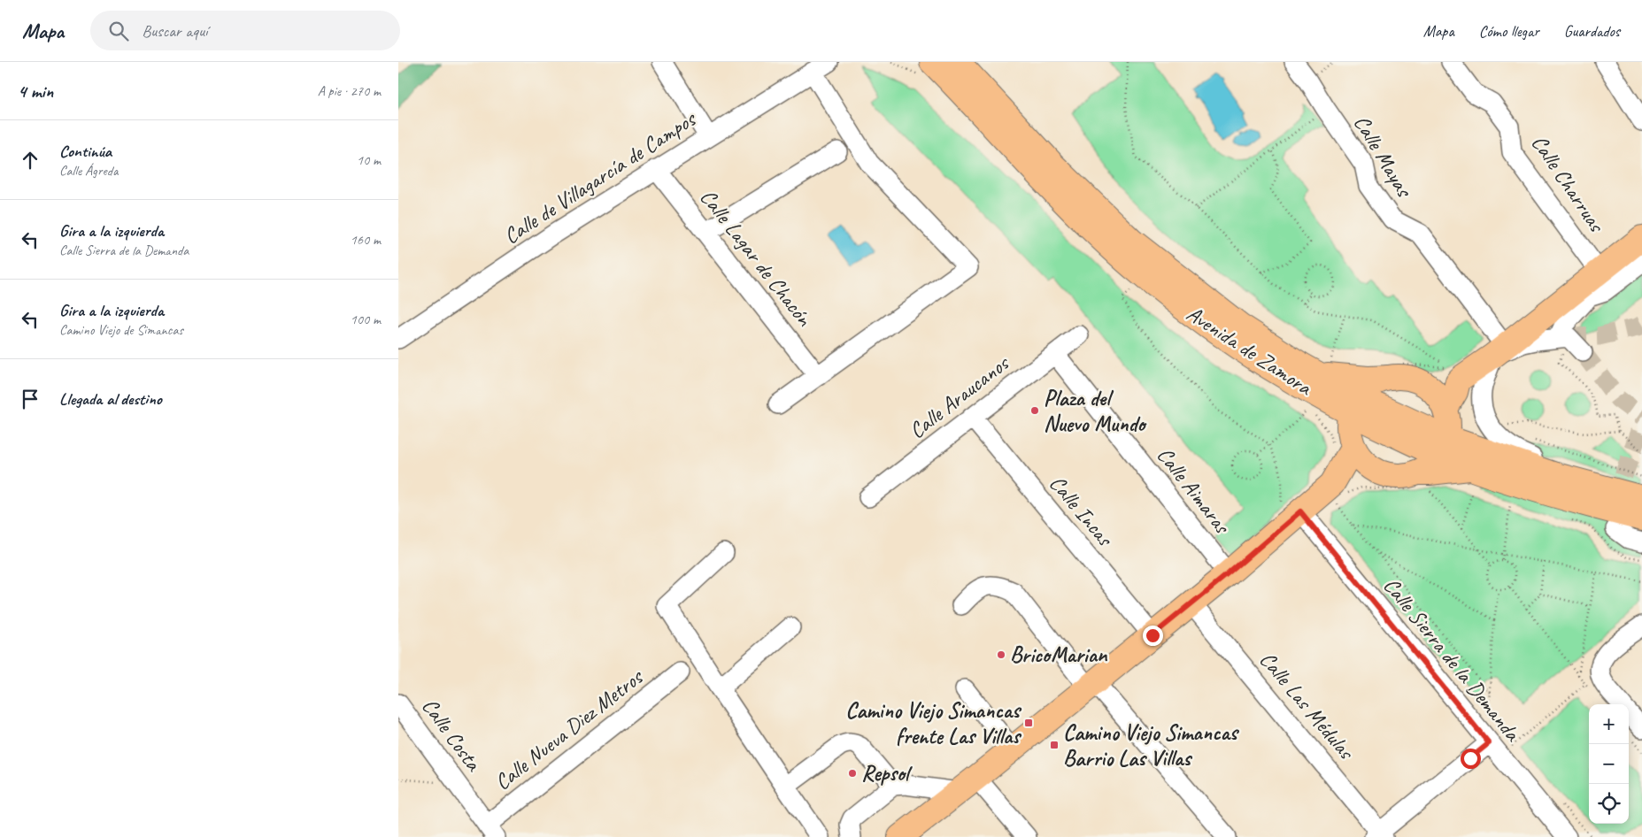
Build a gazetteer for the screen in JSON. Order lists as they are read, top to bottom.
{
  "streets": {
    "main road": ["Avenida de Zamora"],
    "street": [
      "Calle Mayas",
      "Calle de Villagarcía de Campos",
      "Calle Charruas",
      "Calle Lagar de Chacón",
      "Calle Araucanos",
      "Calle Aimaras",
      "Calle Incas",
      "Calle Sierra de la Demanda",
      "Calle Las Médulas",
      "Calle Nueva Diez Metros",
      "Calle Costa"
    ]
  },
  "crossings": [
    ["Calle de Villagarcía de Campos", "Calle Lagar de Chacón"],
    ["Calle Araucanos", "Calle Aimaras"],
    ["Calle Araucanos", "Calle Incas"],
    ["Calle Nueva Diez Metros", "Calle Costa"]
  ],
  "places": {
    "other": ["Plaza del Nuevo Mundo", "BricoMarian", "Repsol"],
    "transit": ["Camino Viejo Simancas frente Las Villas", "Camino Viejo Simancas Barrio Las Villas"]
  },
  "page": {
    "header": "Mapa",
    "search": "Buscar aquí",
    "nav": ["Mapa", "Cómo llegar", "Guardados"],
    "heading": ["4 min", "A pie · 270 m"],
    "list": [
      ["Continúa", "Calle Ágreda", "10 m"],
      ["Gira a la izquierda", "Calle Sierra de la Demanda", "160 m"],
      ["Gira a la izquierda", "Camino Viejo de Simancas", "100 m"],
      "Llegada al destino"
    ],
    "map_buttons": ["+", "−"]
  }
}
